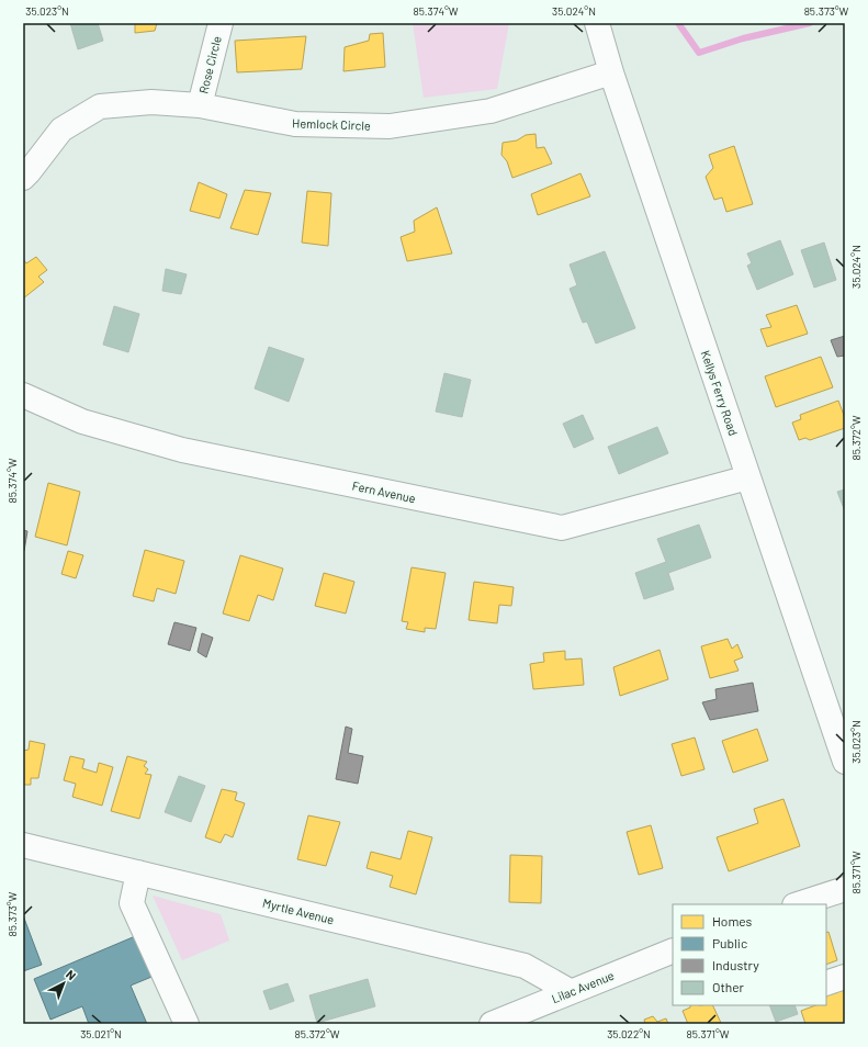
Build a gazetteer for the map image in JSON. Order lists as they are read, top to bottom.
{
  "streets": {
    "street": [
      "Rose Circle",
      "Hemlock Circle",
      "Kellys Ferry Road",
      "Fern Avenue",
      "Myrtle Avenue",
      "Lilac Avenue"
    ]
  },
  "crossings": [
    ["Rose Circle", "Hemlock Circle"],
    ["Hemlock Circle", "Kellys Ferry Road"],
    ["Kellys Ferry Road", "Fern Avenue"],
    ["Myrtle Avenue", "Lilac Avenue"]
  ],
  "legend": [
    "Homes",
    "Public",
    "Industry",
    "Other"
  ],
  "north": "top right",
  "coordinates": [
    "35.023°N",
    "85.374°W",
    "35.024°N",
    "85.373°W",
    "85.372°W",
    "85.371°W",
    "35.021°N",
    "35.022°N"
  ]
}
